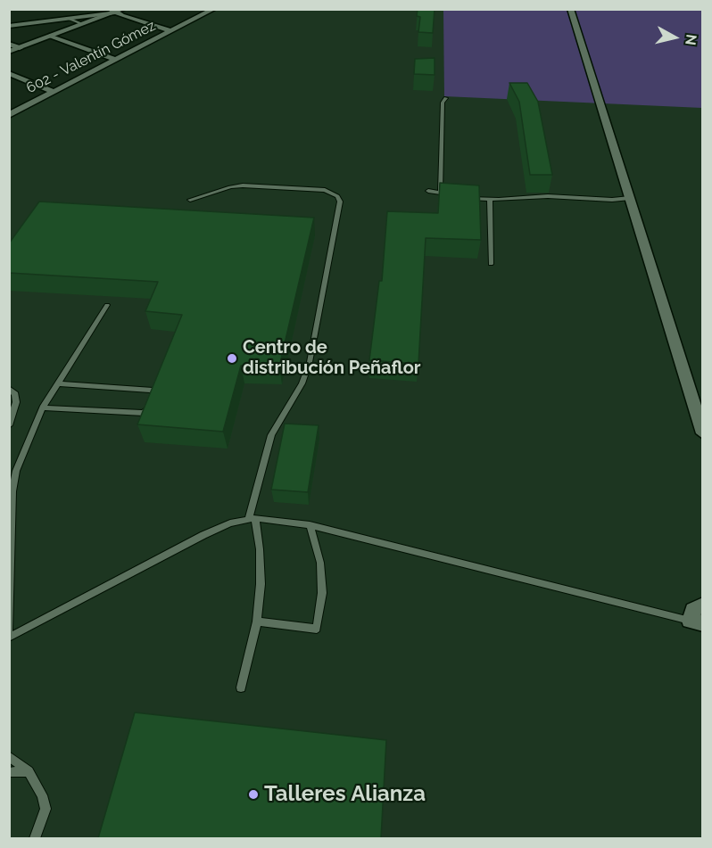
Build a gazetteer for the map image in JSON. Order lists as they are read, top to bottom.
{
  "streets": {
    "street": ["602 - Valentín Gómez"]
  },
  "places": ["Centro de distribución Peñaflor", "Talleres Alianza"],
  "north": "right"
}
